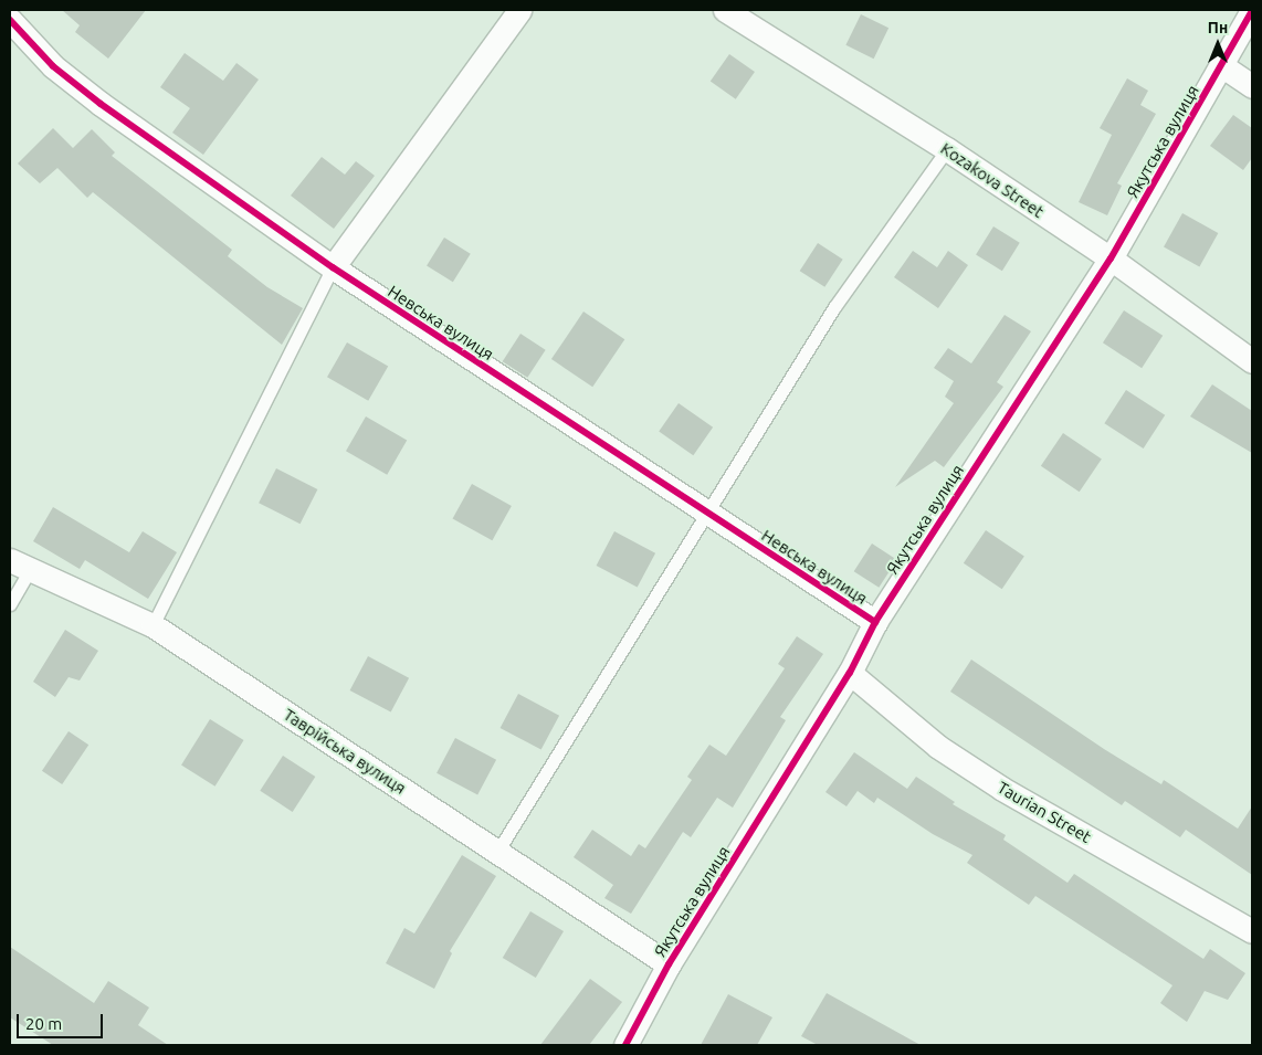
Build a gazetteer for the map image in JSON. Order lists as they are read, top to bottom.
{
  "streets": {
    "street": [
      "Якутська вулиця",
      "Kozakova Street",
      "Невська вулиця",
      "Таврійська вулиця",
      "Taurian Street"
    ]
  },
  "crossings": [
    ["Якутська вулиця", "Kozakova Street"],
    ["Якутська вулиця", "Невська вулиця"],
    ["Якутська вулиця", "Таврійська вулиця"],
    ["Якутська вулиця", "Taurian Street"]
  ],
  "scale_bar": "20 m",
  "north": "top"
}
